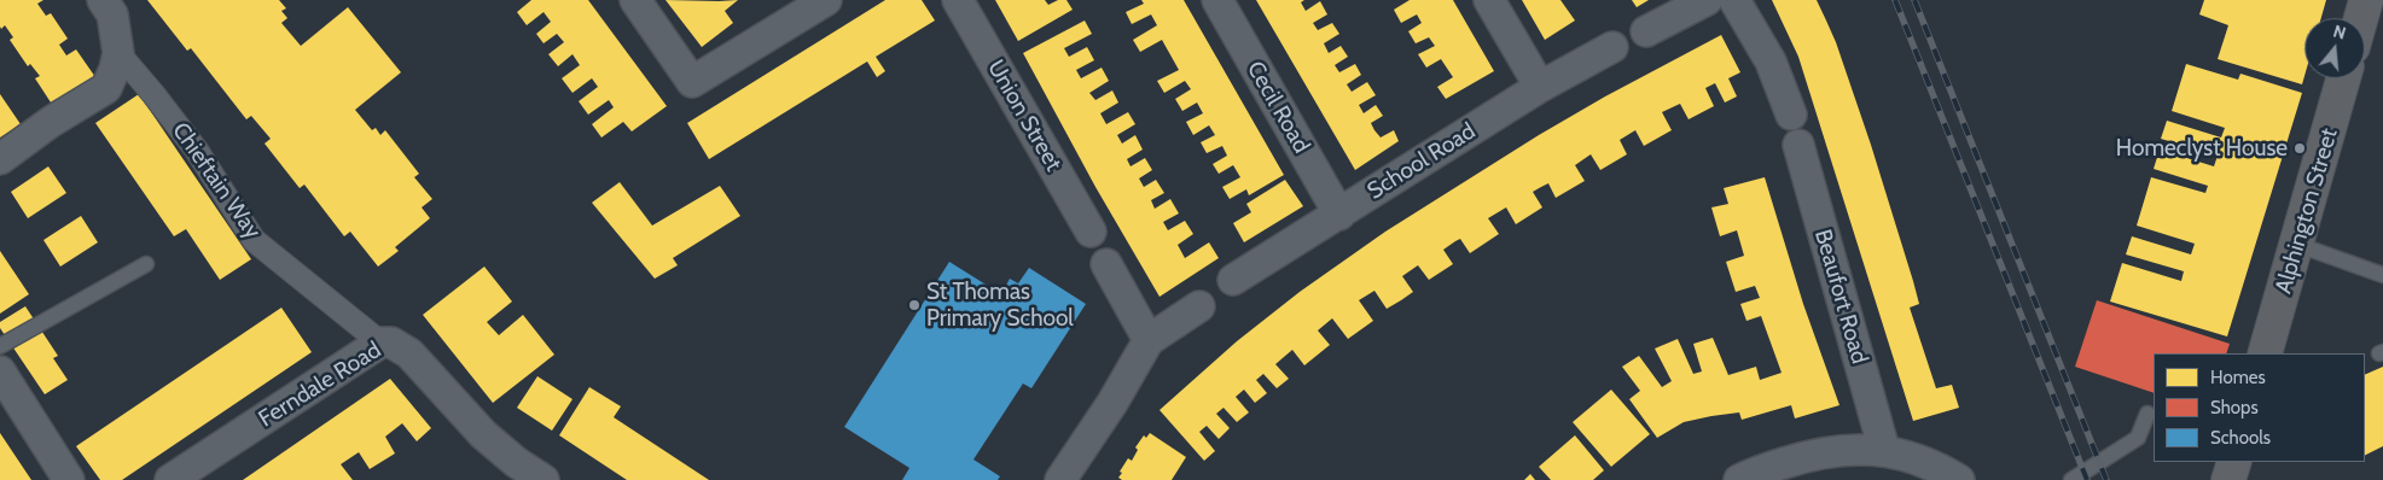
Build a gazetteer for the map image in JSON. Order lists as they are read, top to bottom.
{
  "streets": {
    "highway": ["Alphington Street"],
    "street": [
      "Cecil Road",
      "Union Street",
      "School Road",
      "Chieftain Way",
      "Beaufort Road",
      "Ferndale Road"
    ]
  },
  "crossings": [
    ["Cecil Road", "School Road"],
    ["Chieftain Way", "Ferndale Road"]
  ],
  "places": ["Homeclyst House", "St Thomas Primary School"],
  "legend": ["Homes", "Shops", "Schools"],
  "north": "top"
}
